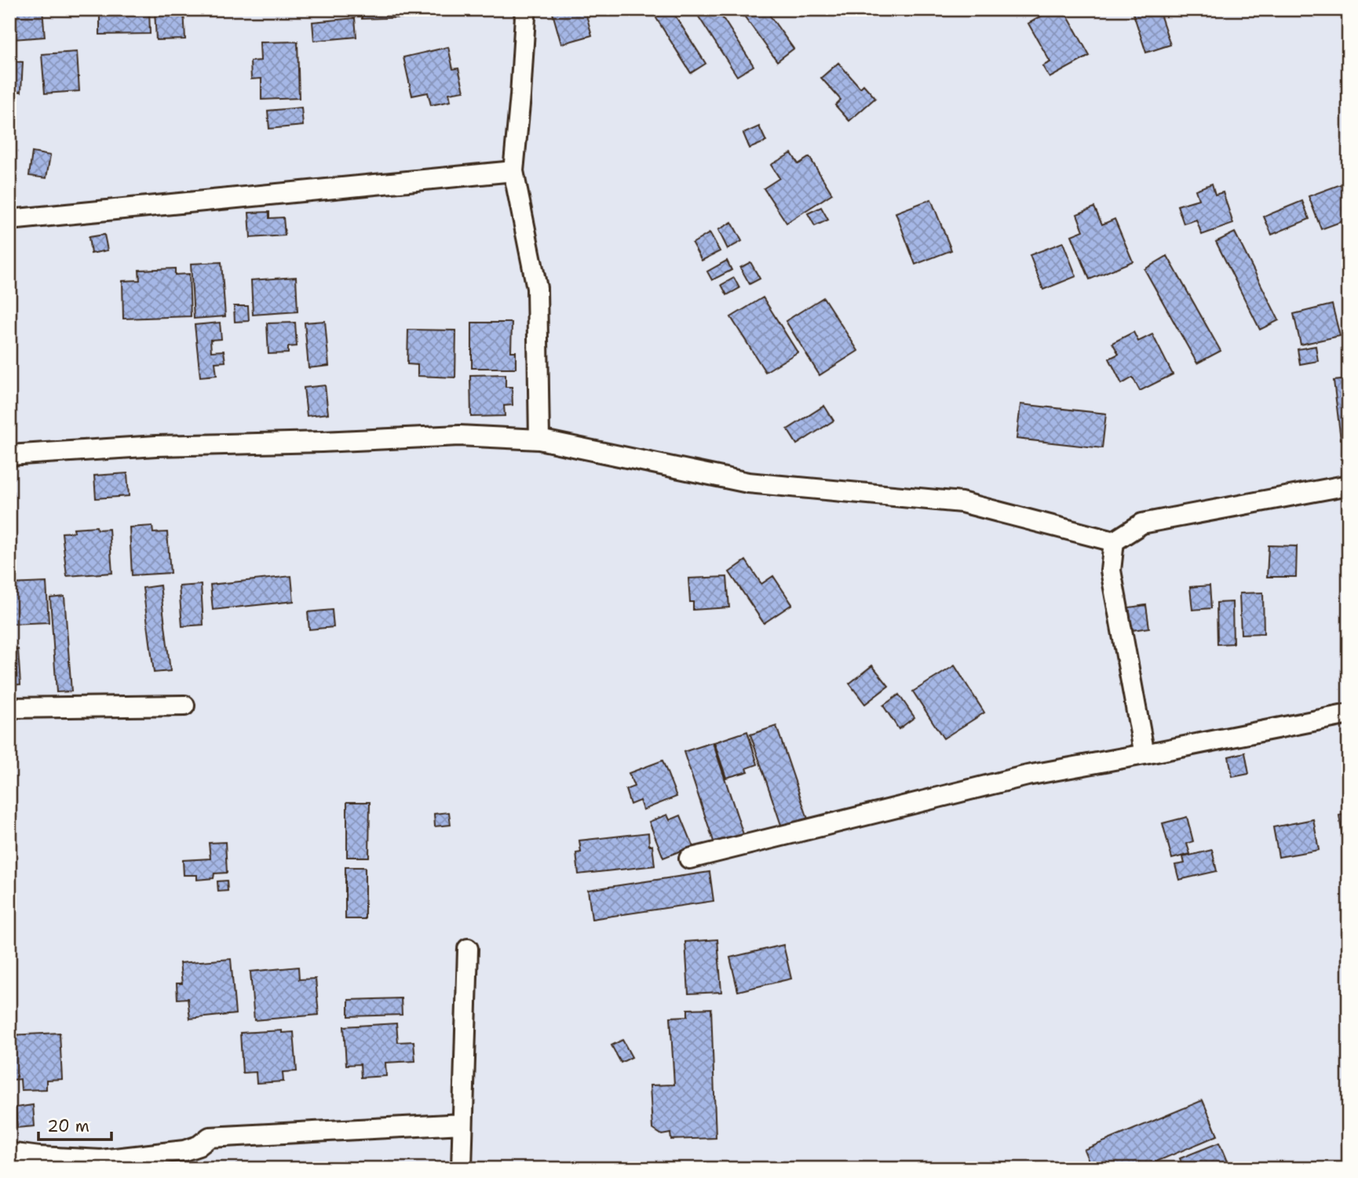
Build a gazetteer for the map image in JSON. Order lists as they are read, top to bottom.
{
  "scale_bar": "20 m"
}
